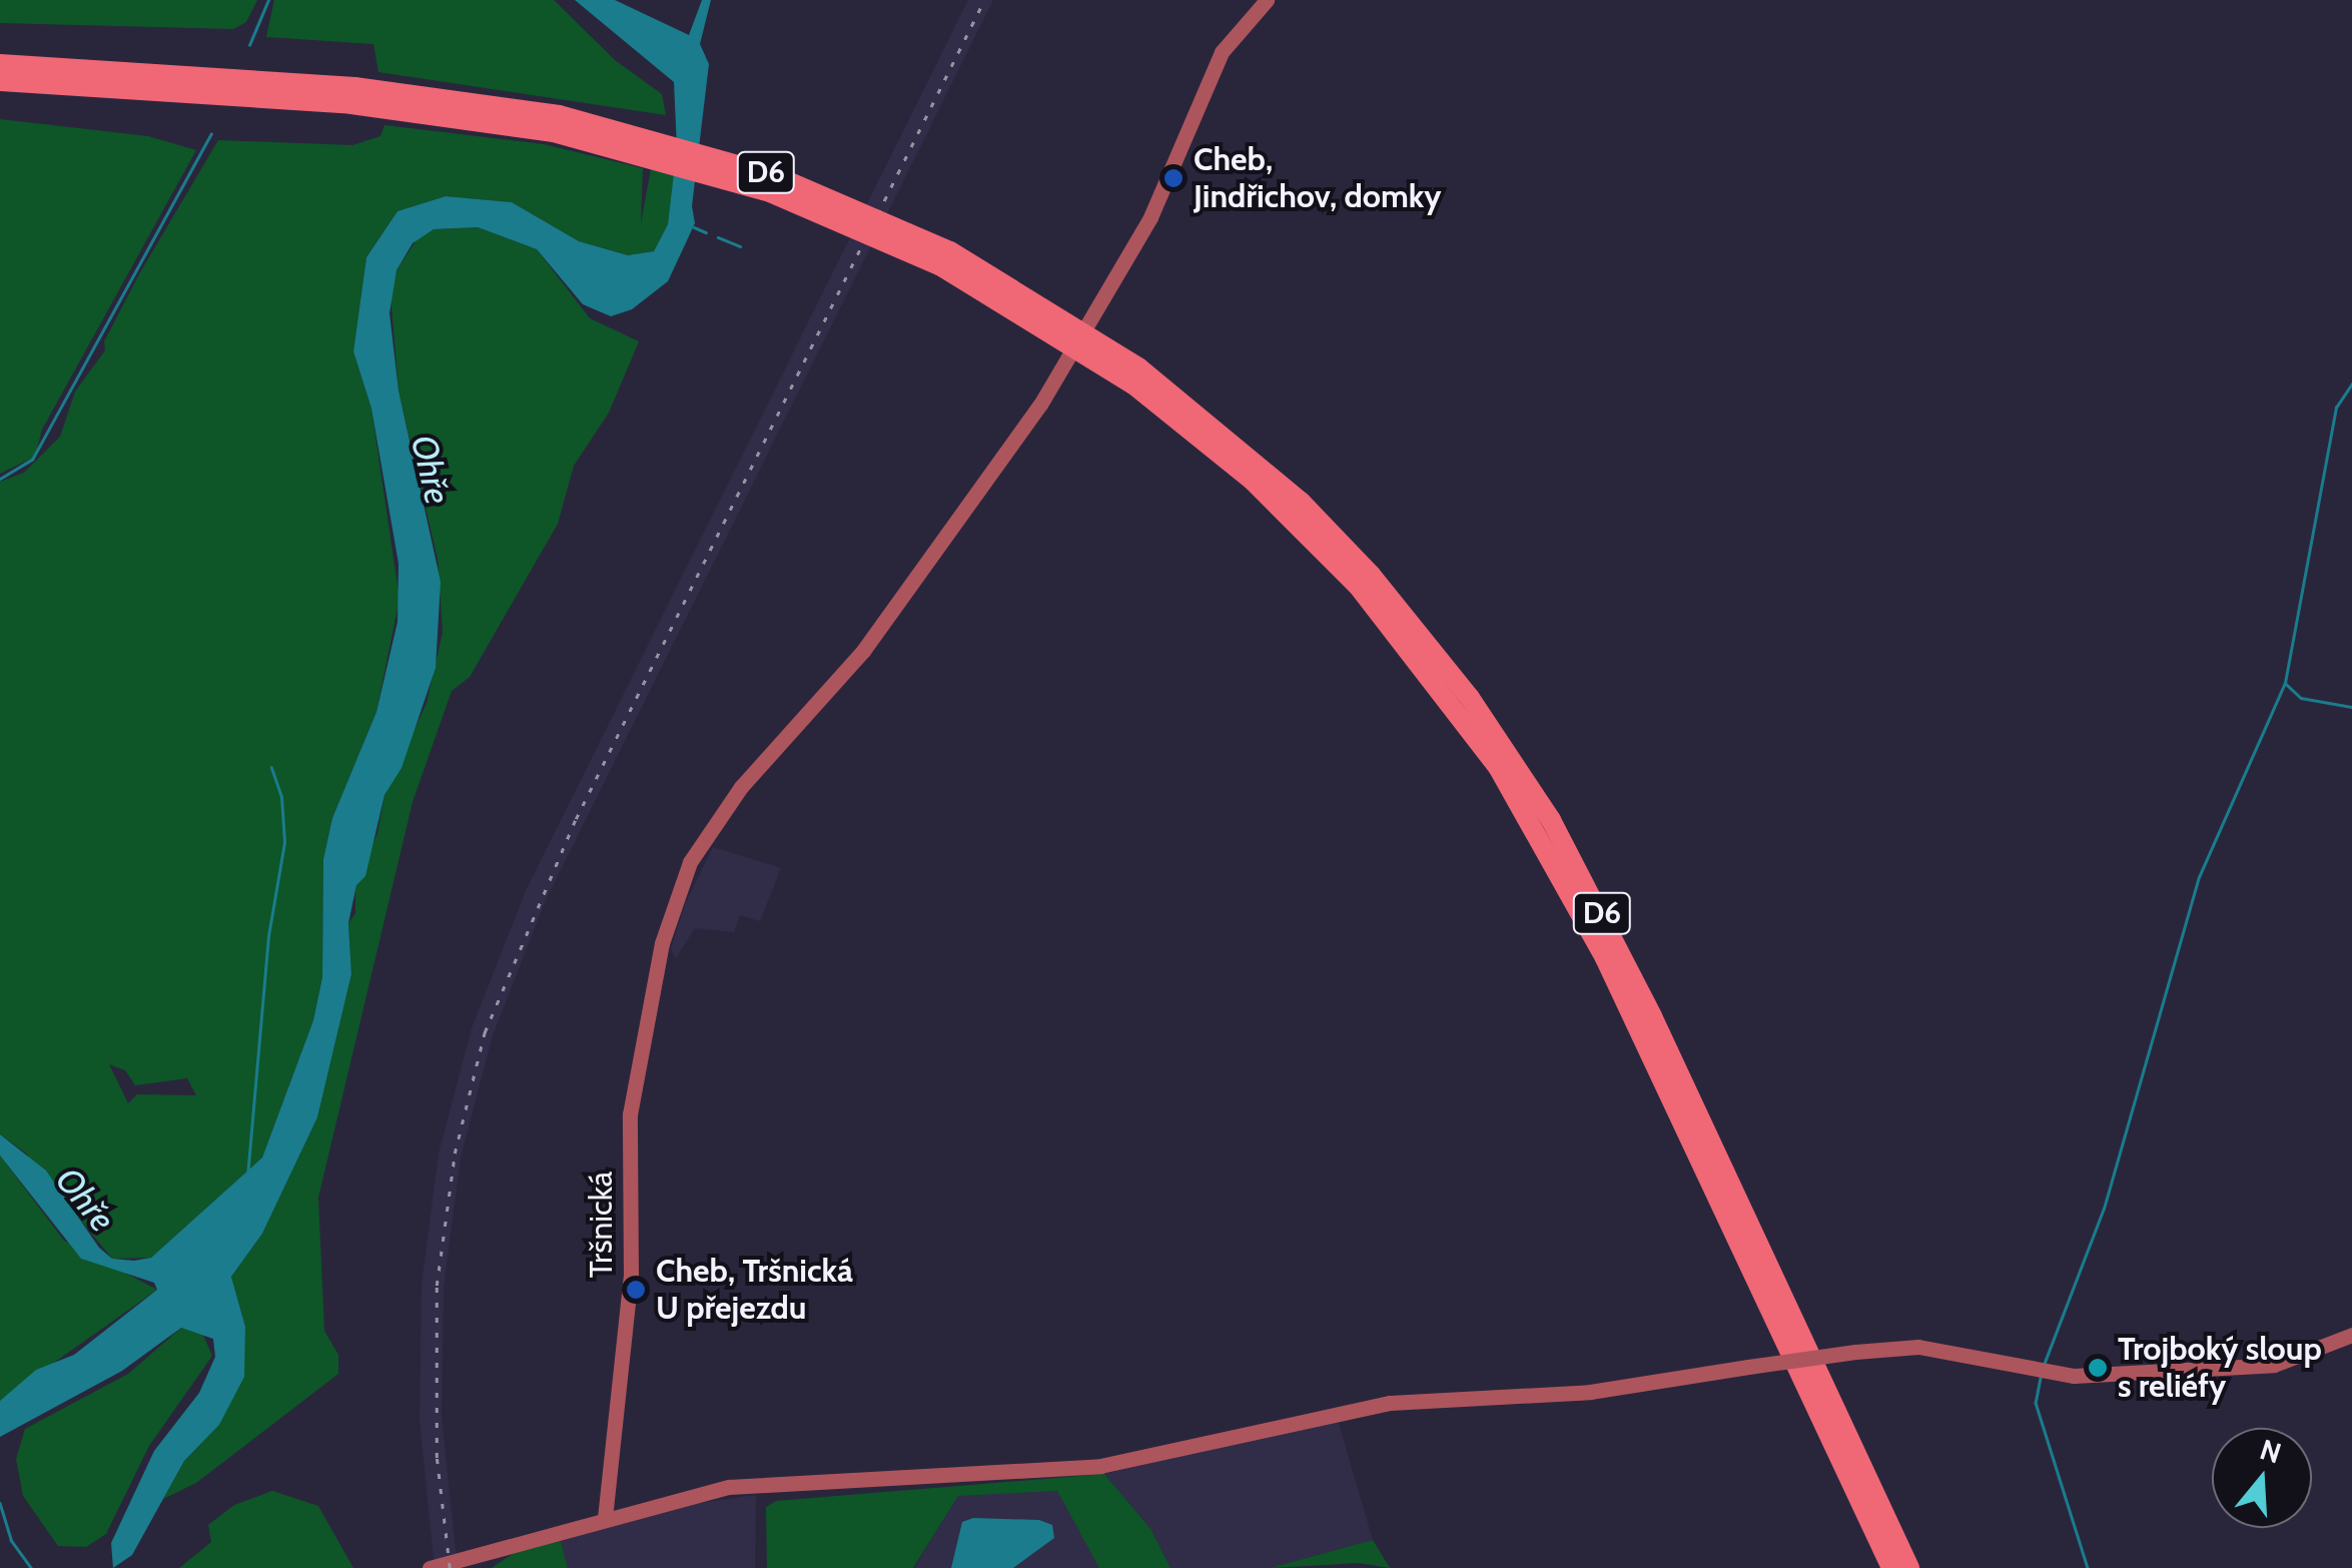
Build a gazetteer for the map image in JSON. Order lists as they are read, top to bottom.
{
  "streets": {
    "highway": ["D6"],
    "street": ["Tršnická"]
  },
  "water": ["Ohře"],
  "places": ["Cheb, Jindřichov, domky", "Cheb, Tršnická U přejezdu", "Trojboký sloup s reliéfy"],
  "north": "top"
}
